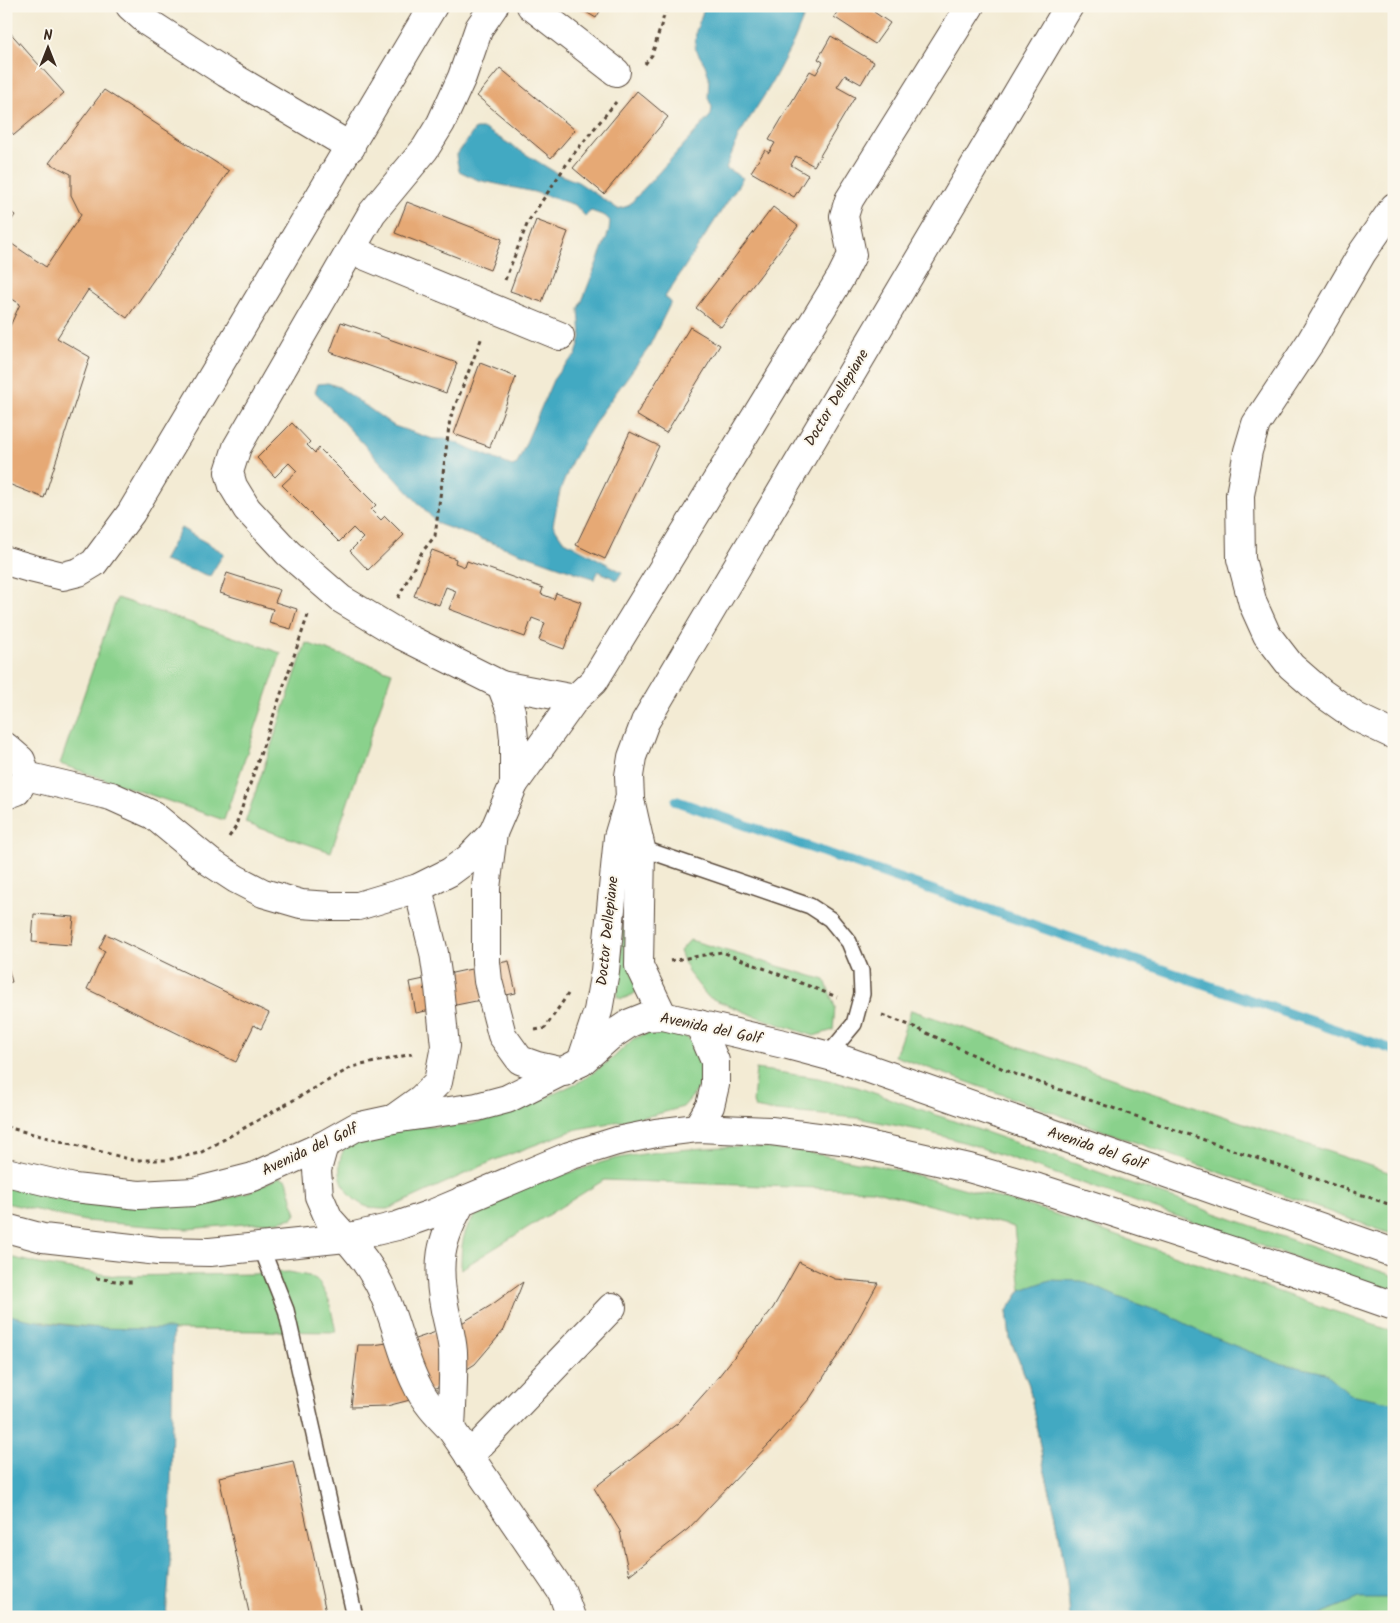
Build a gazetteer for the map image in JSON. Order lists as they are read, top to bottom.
{
  "streets": {
    "street": ["Doctor Dellepiane", "Avenida del Golf"]
  },
  "crossings": [
    ["Doctor Dellepiane", "Avenida del Golf"]
  ],
  "north": "top"
}
